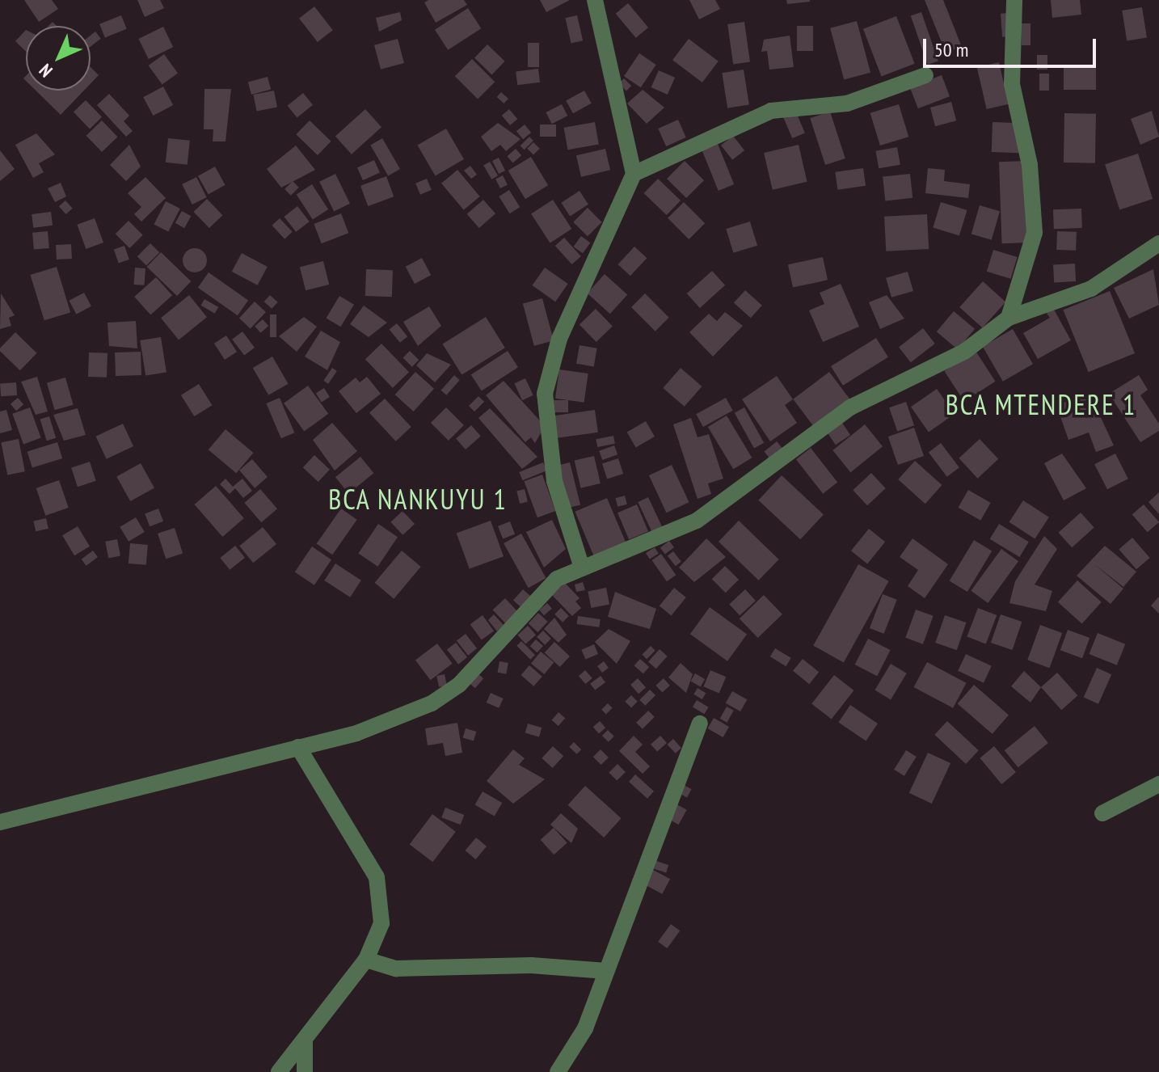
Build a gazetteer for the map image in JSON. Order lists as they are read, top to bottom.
{
  "districts": ["BCA MTENDERE 1", "BCA NANKUYU 1"],
  "scale_bar": "50 m",
  "north": "bottom left"
}
